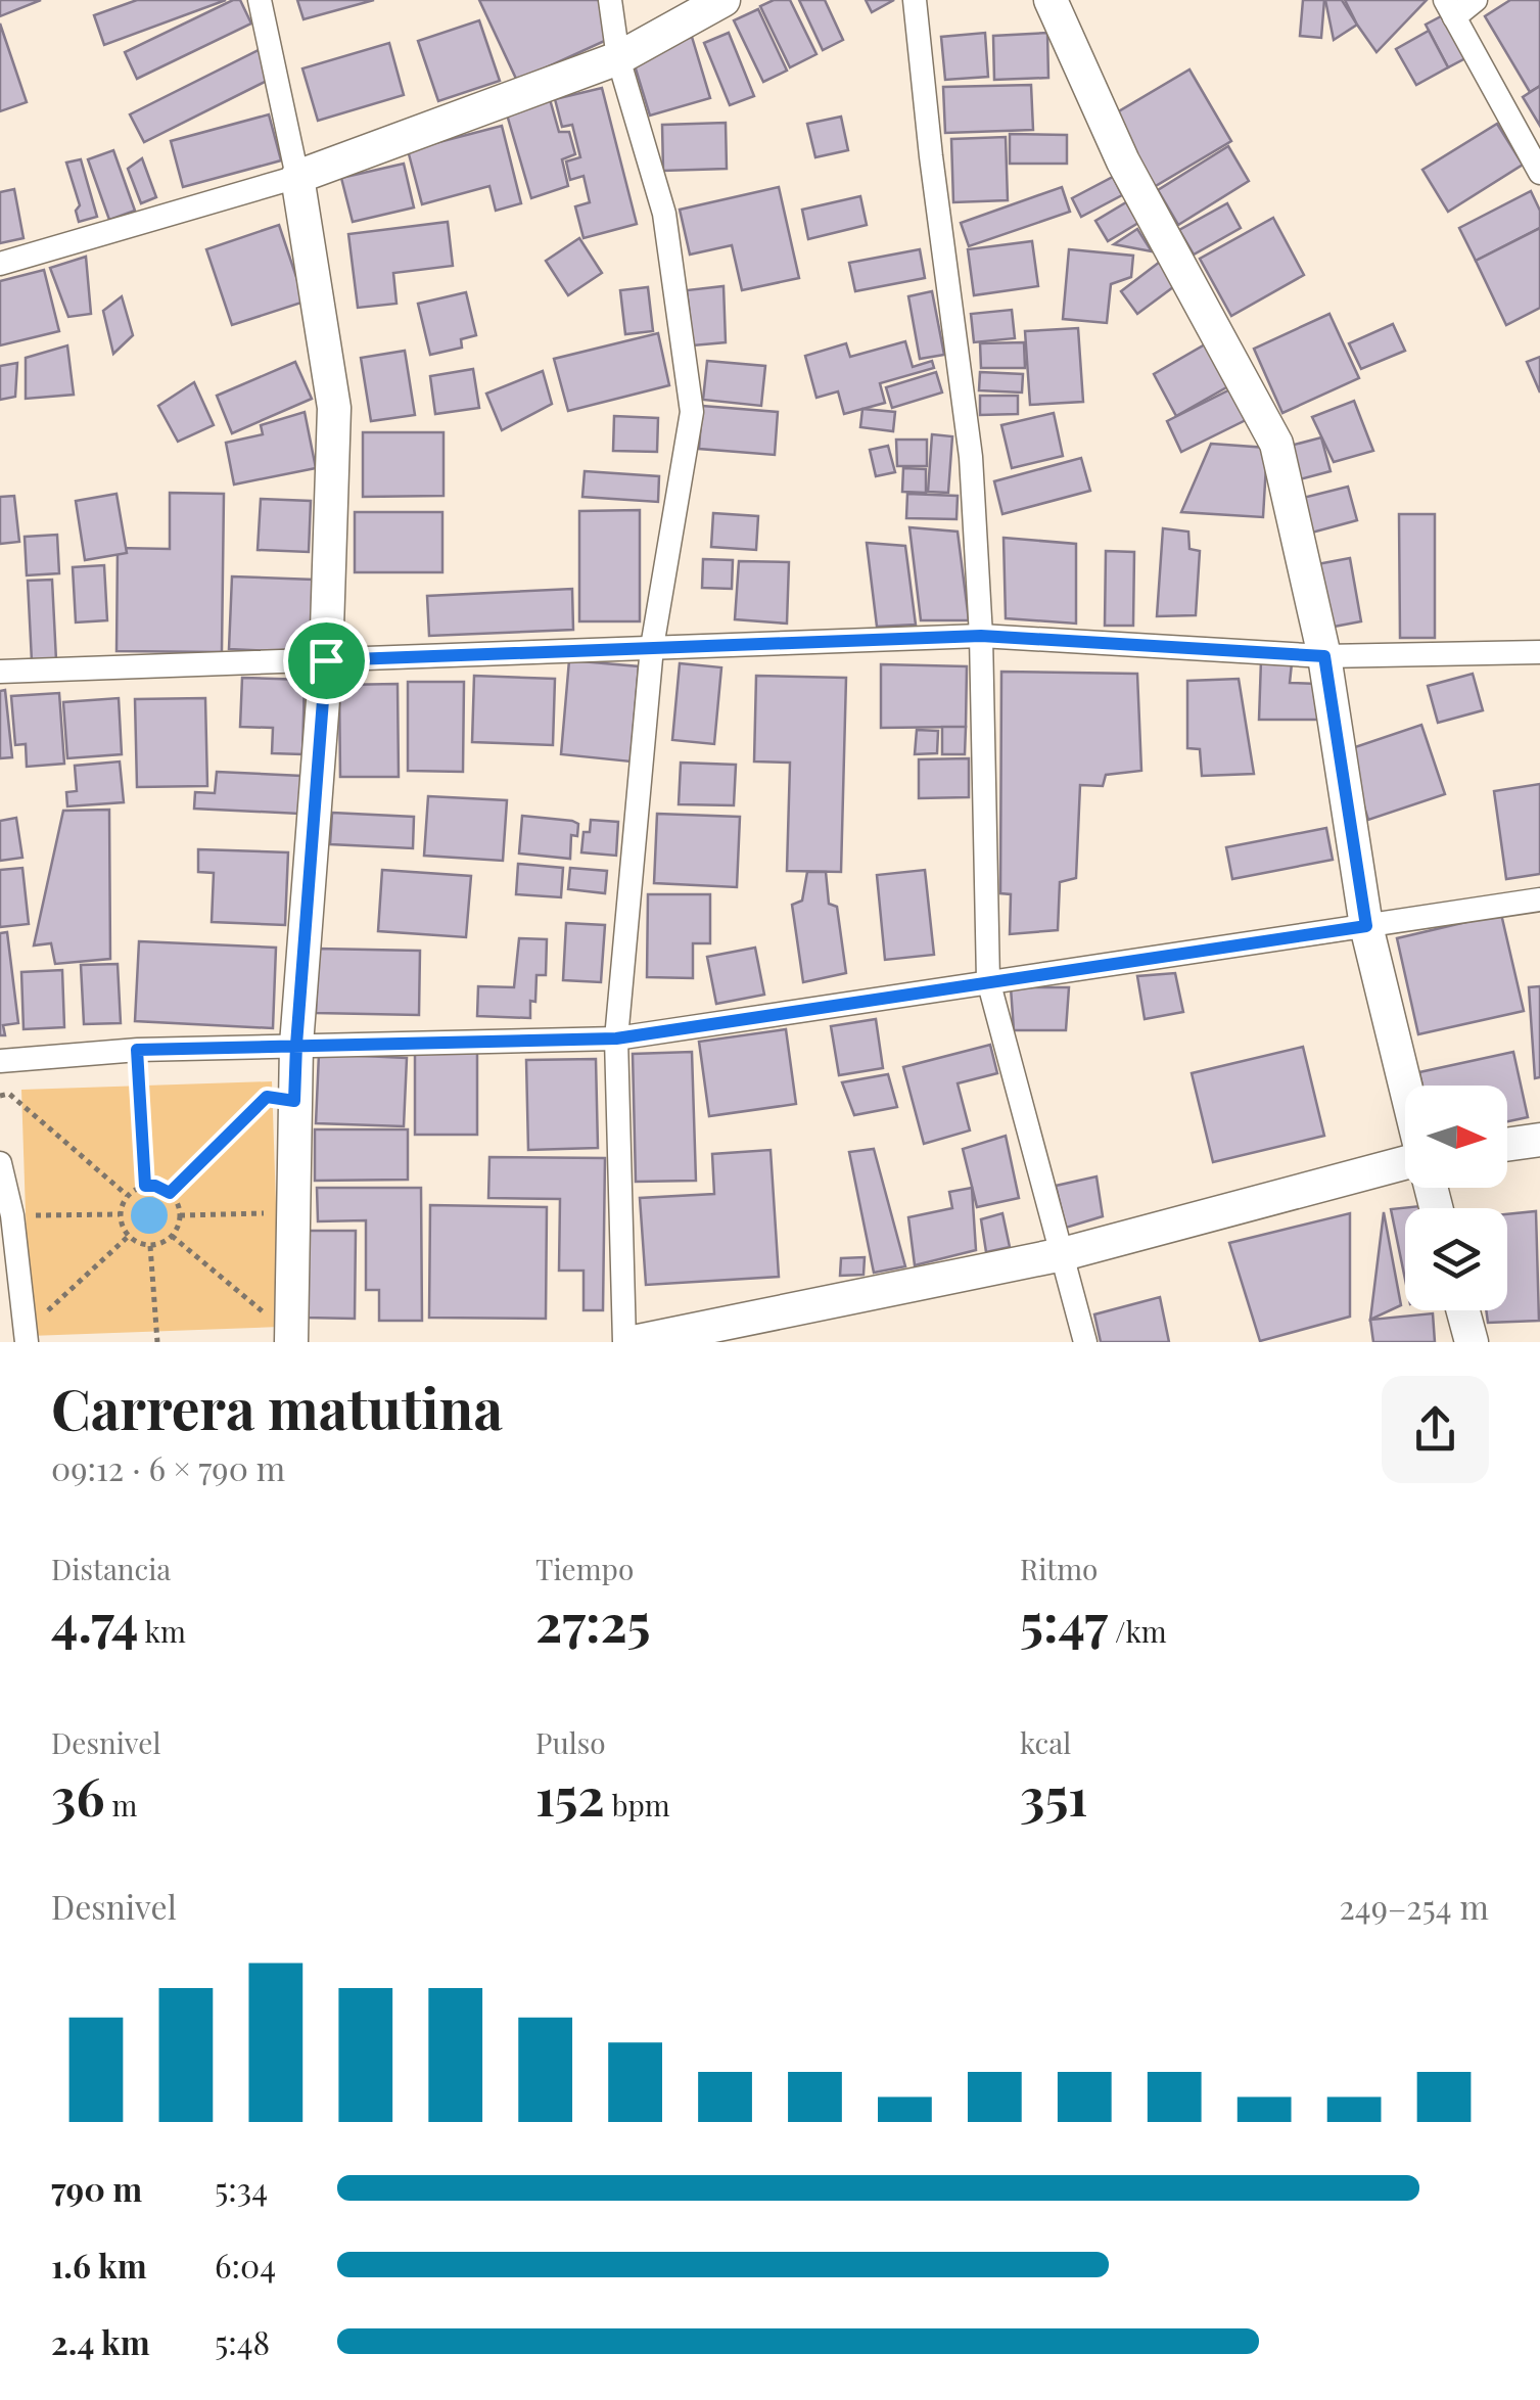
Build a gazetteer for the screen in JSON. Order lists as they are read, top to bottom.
{
  "north": "right",
  "page": {
    "heading": ["Carrera matutina", "09:12 · 6 × 790 m"],
    "stats": [
      ["Distancia", "4.74 km"],
      ["Tiempo", "27:25"],
      ["Ritmo", "5:47 /km"],
      ["Desnivel", "36 m"],
      ["Pulso", "152 bpm"],
      ["kcal", "351"]
    ],
    "chart": ["Desnivel", "249–254 m"],
    "list": [
      {
        "name": "790 m",
        "note": "5:34"
      },
      {
        "name": "1.6 km",
        "note": "6:04"
      },
      {
        "name": "2.4 km",
        "note": "5:48"
      }
    ]
  }
}
